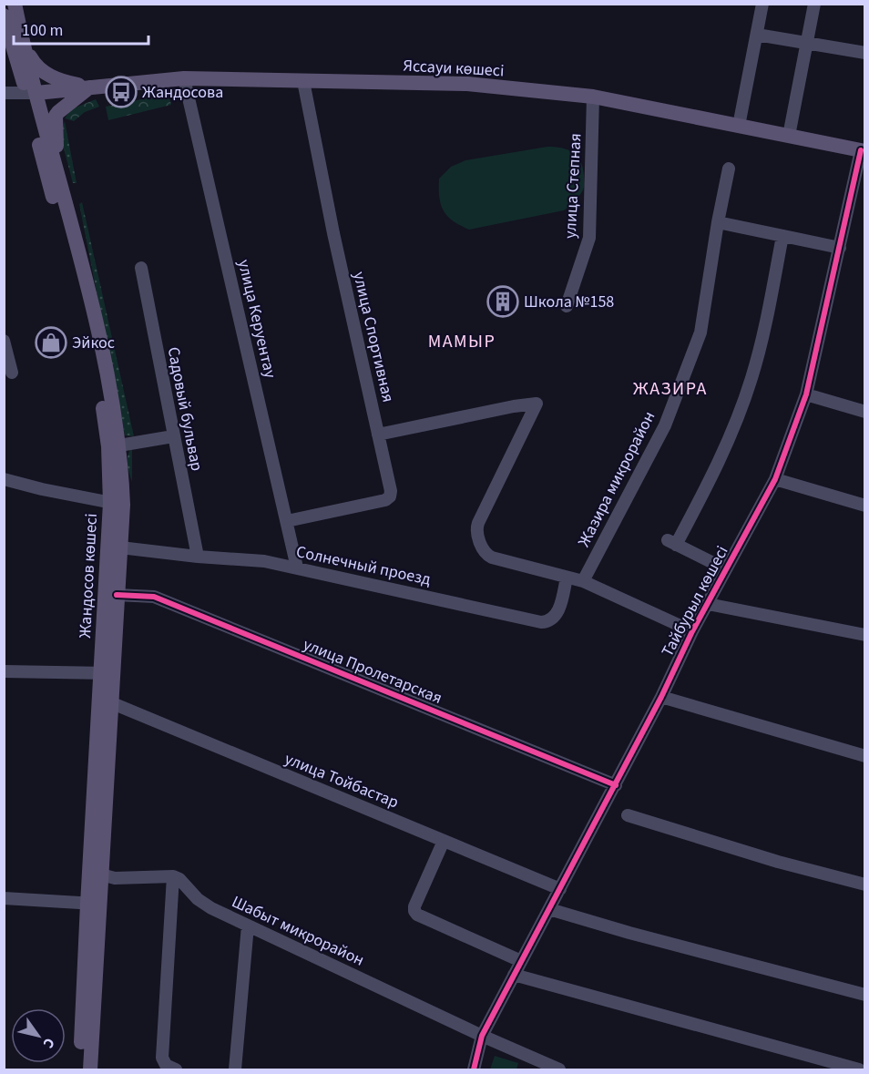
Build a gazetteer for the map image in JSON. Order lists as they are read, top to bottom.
{
  "streets": {
    "main road": ["Яссауи көшесі", "Жандосов көшесі"],
    "street": [
      "улица Степная",
      "улица Керуентау",
      "улица Спортивная",
      "Садовый бульвар",
      "Жазира микрорайон",
      "Солнечный проезд",
      "Тайбурыл көшесі",
      "улица Пролетарская",
      "улица Тойбастар",
      "Шабыт микрорайон"
    ]
  },
  "crossings": [
    ["Яссауи көшесі", "улица Степная"],
    ["Яссауи көшесі", "улица Керуентау"],
    ["Яссауи көшесі", "улица Спортивная"],
    ["Яссауи көшесі", "Жандосов көшесі"],
    ["Яссауи көшесі", "Тайбурыл көшесі"],
    ["улица Керуентау", "улица Спортивная"],
    ["улица Керуентау", "Солнечный проезд"],
    ["улица Спортивная", "Тайбурыл көшесі"],
    ["Садовый бульвар", "Солнечный проезд"],
    ["Жазира микрорайон", "Тайбурыл көшесі"],
    ["Солнечный проезд", "Жандосов көшесі"],
    ["Солнечный проезд", "Тайбурыл көшесі"],
    ["Жандосов көшесі", "улица Пролетарская"],
    ["Жандосов көшесі", "улица Тойбастар"],
    ["Тайбурыл көшесі", "улица Пролетарская"],
    ["Тайбурыл көшесі", "улица Тойбастар"],
    ["Тайбурыл көшесі", "Шабыт микрорайон"]
  ],
  "districts": ["МАМЫР", "ЖАЗИРА"],
  "places": {
    "bus stop": ["Жандосова"],
    "building": ["Школа №158"],
    "shop": ["Эйкос"]
  },
  "scale_bar": "100 m",
  "north": "bottom right"
}
